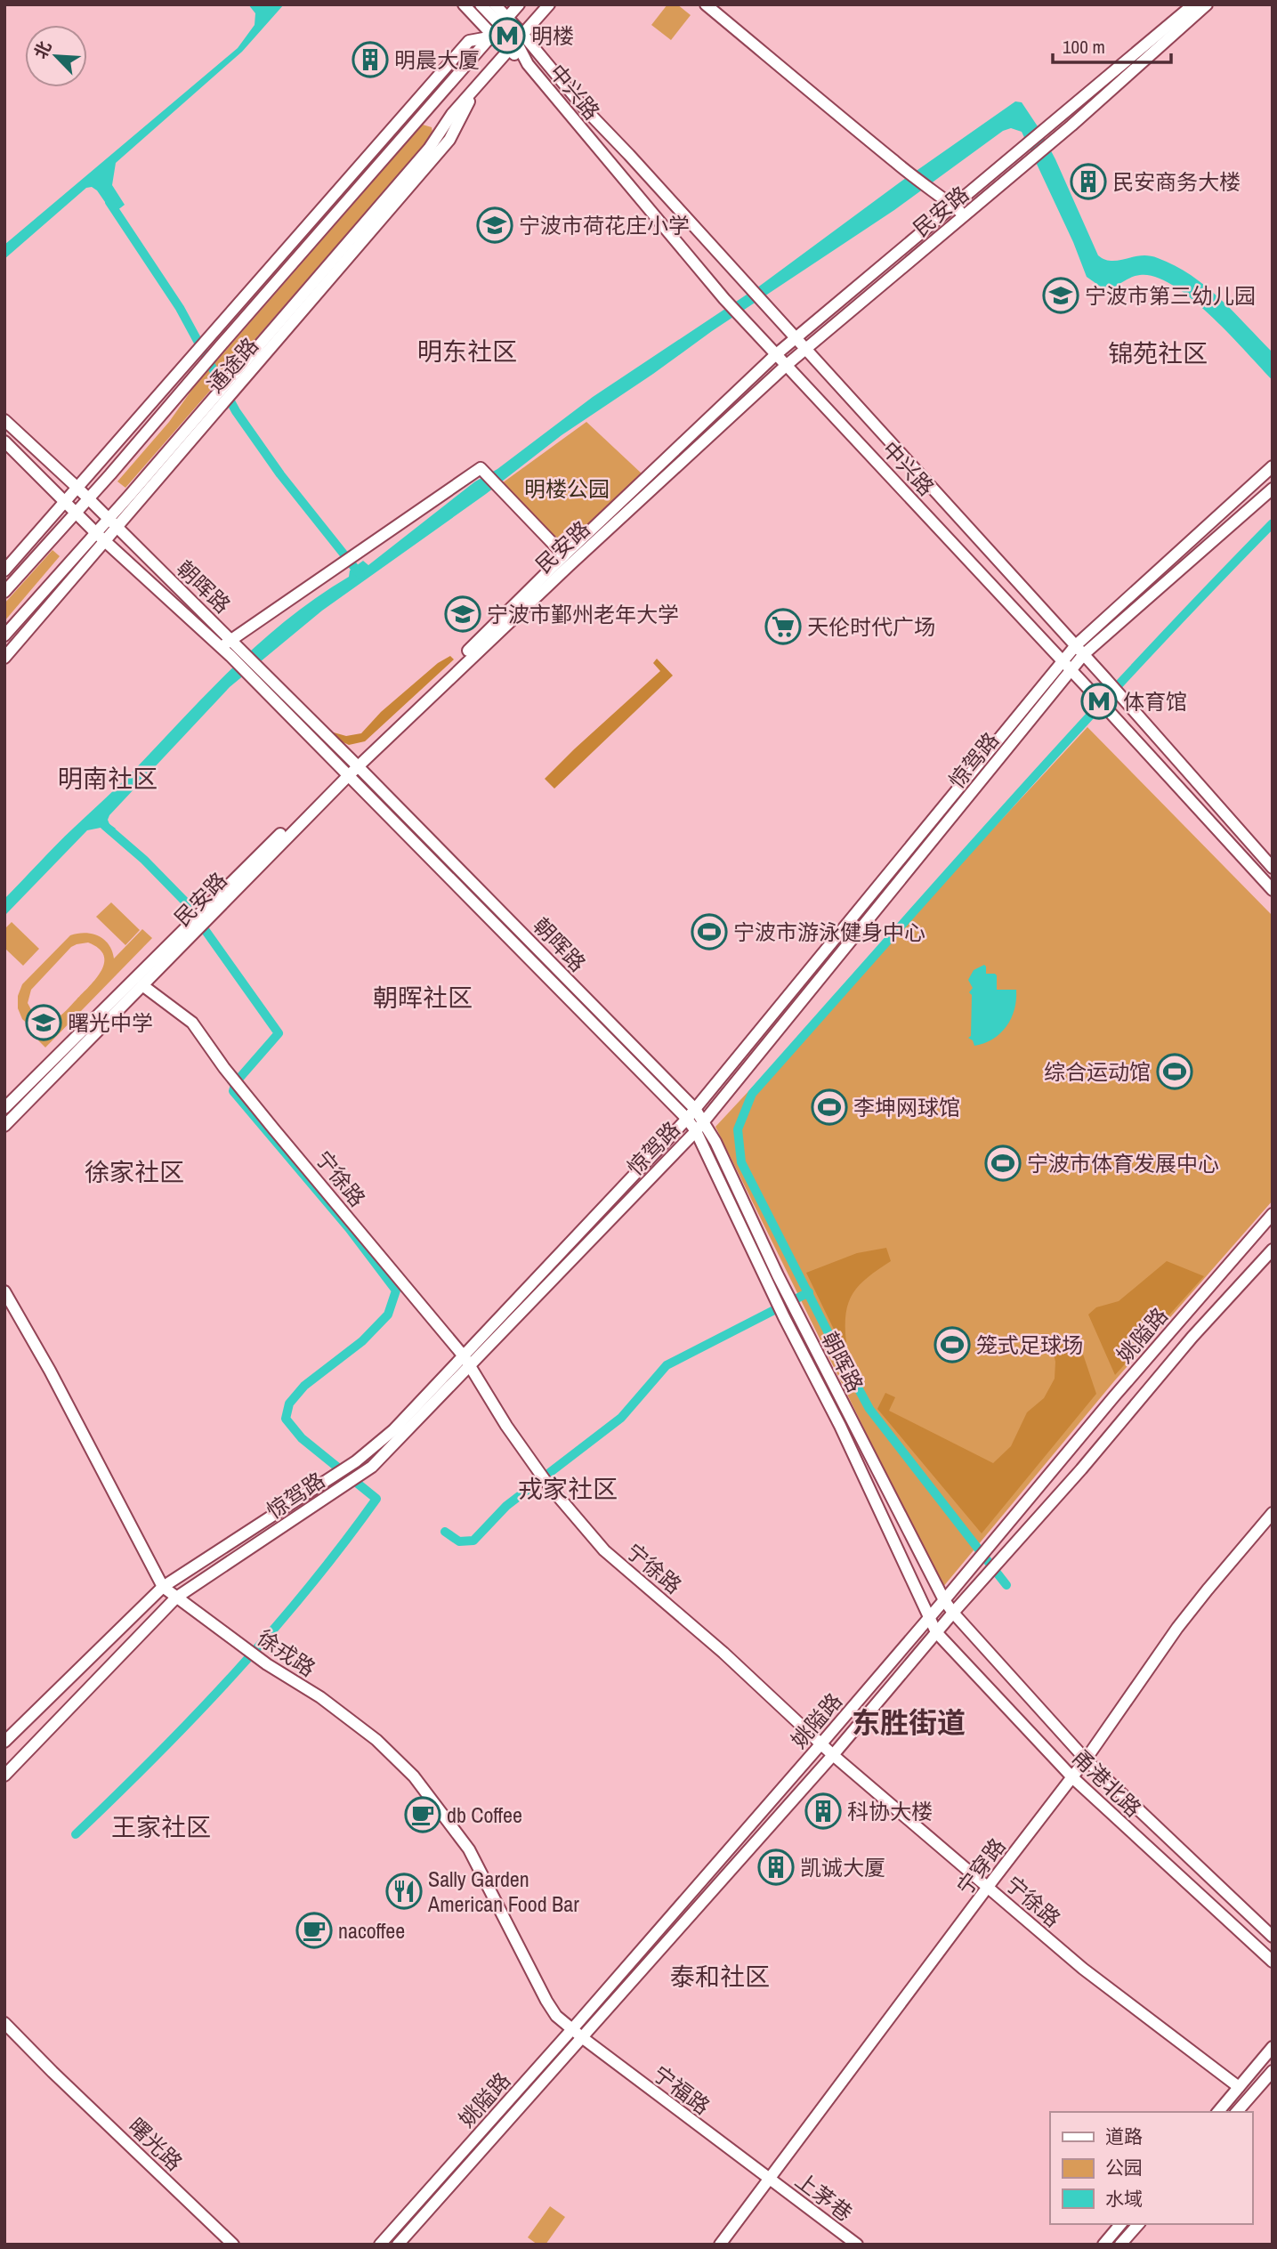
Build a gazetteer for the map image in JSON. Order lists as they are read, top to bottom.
{
  "streets": {
    "main road": [
      "中兴路",
      "民安路",
      "通途路",
      "朝晖路",
      "惊驾路",
      "宁徐路",
      "姚隘路",
      "徐戎路",
      "甬港北路",
      "宁穿路",
      "宁福路",
      "曙光路",
      "上茅巷"
    ]
  },
  "crossings": [
    ["中兴路", "民安路"],
    ["中兴路", "通途路"],
    ["中兴路", "惊驾路"],
    ["民安路", "朝晖路"],
    ["民安路", "宁徐路"],
    ["通途路", "朝晖路"],
    ["朝晖路", "惊驾路"],
    ["朝晖路", "姚隘路"],
    ["朝晖路", "甬港北路"],
    ["惊驾路", "宁徐路"],
    ["惊驾路", "徐戎路"],
    ["宁徐路", "姚隘路"],
    ["宁徐路", "宁穿路"],
    ["姚隘路", "徐戎路"],
    ["姚隘路", "甬港北路"],
    ["姚隘路", "宁福路"],
    ["徐戎路", "宁福路"],
    ["甬港北路", "宁穿路"],
    ["宁穿路", "宁福路"],
    ["宁穿路", "上茅巷"],
    ["宁福路", "上茅巷"]
  ],
  "districts": [
    "明东社区",
    "锦苑社区",
    "明南社区",
    "朝晖社区",
    "徐家社区",
    "戎家社区",
    "东胜街道",
    "王家社区",
    "泰和社区"
  ],
  "parks": ["明楼公园"],
  "places": {
    "metro station": ["明楼", "体育馆"],
    "building": [
      "明晨大厦",
      "民安商务大楼",
      "科协大楼",
      "凯诚大厦"
    ],
    "school or university": [
      "宁波市荷花庄小学",
      "宁波市第三幼儿园",
      "宁波市鄞州老年大学",
      "曙光中学"
    ],
    "supermarket": ["天伦时代广场"],
    "sports": [
      "宁波市游泳健身中心",
      "综合运动馆",
      "李坤网球馆",
      "宁波市体育发展中心",
      "笼式足球场"
    ],
    "cafe": ["db Coffee", "nacoffee"],
    "restaurant": ["Sally Garden American Food Bar"]
  },
  "legend": ["道路", "公园", "水域"],
  "scale_bar": "100 m",
  "north": "top left"
}
